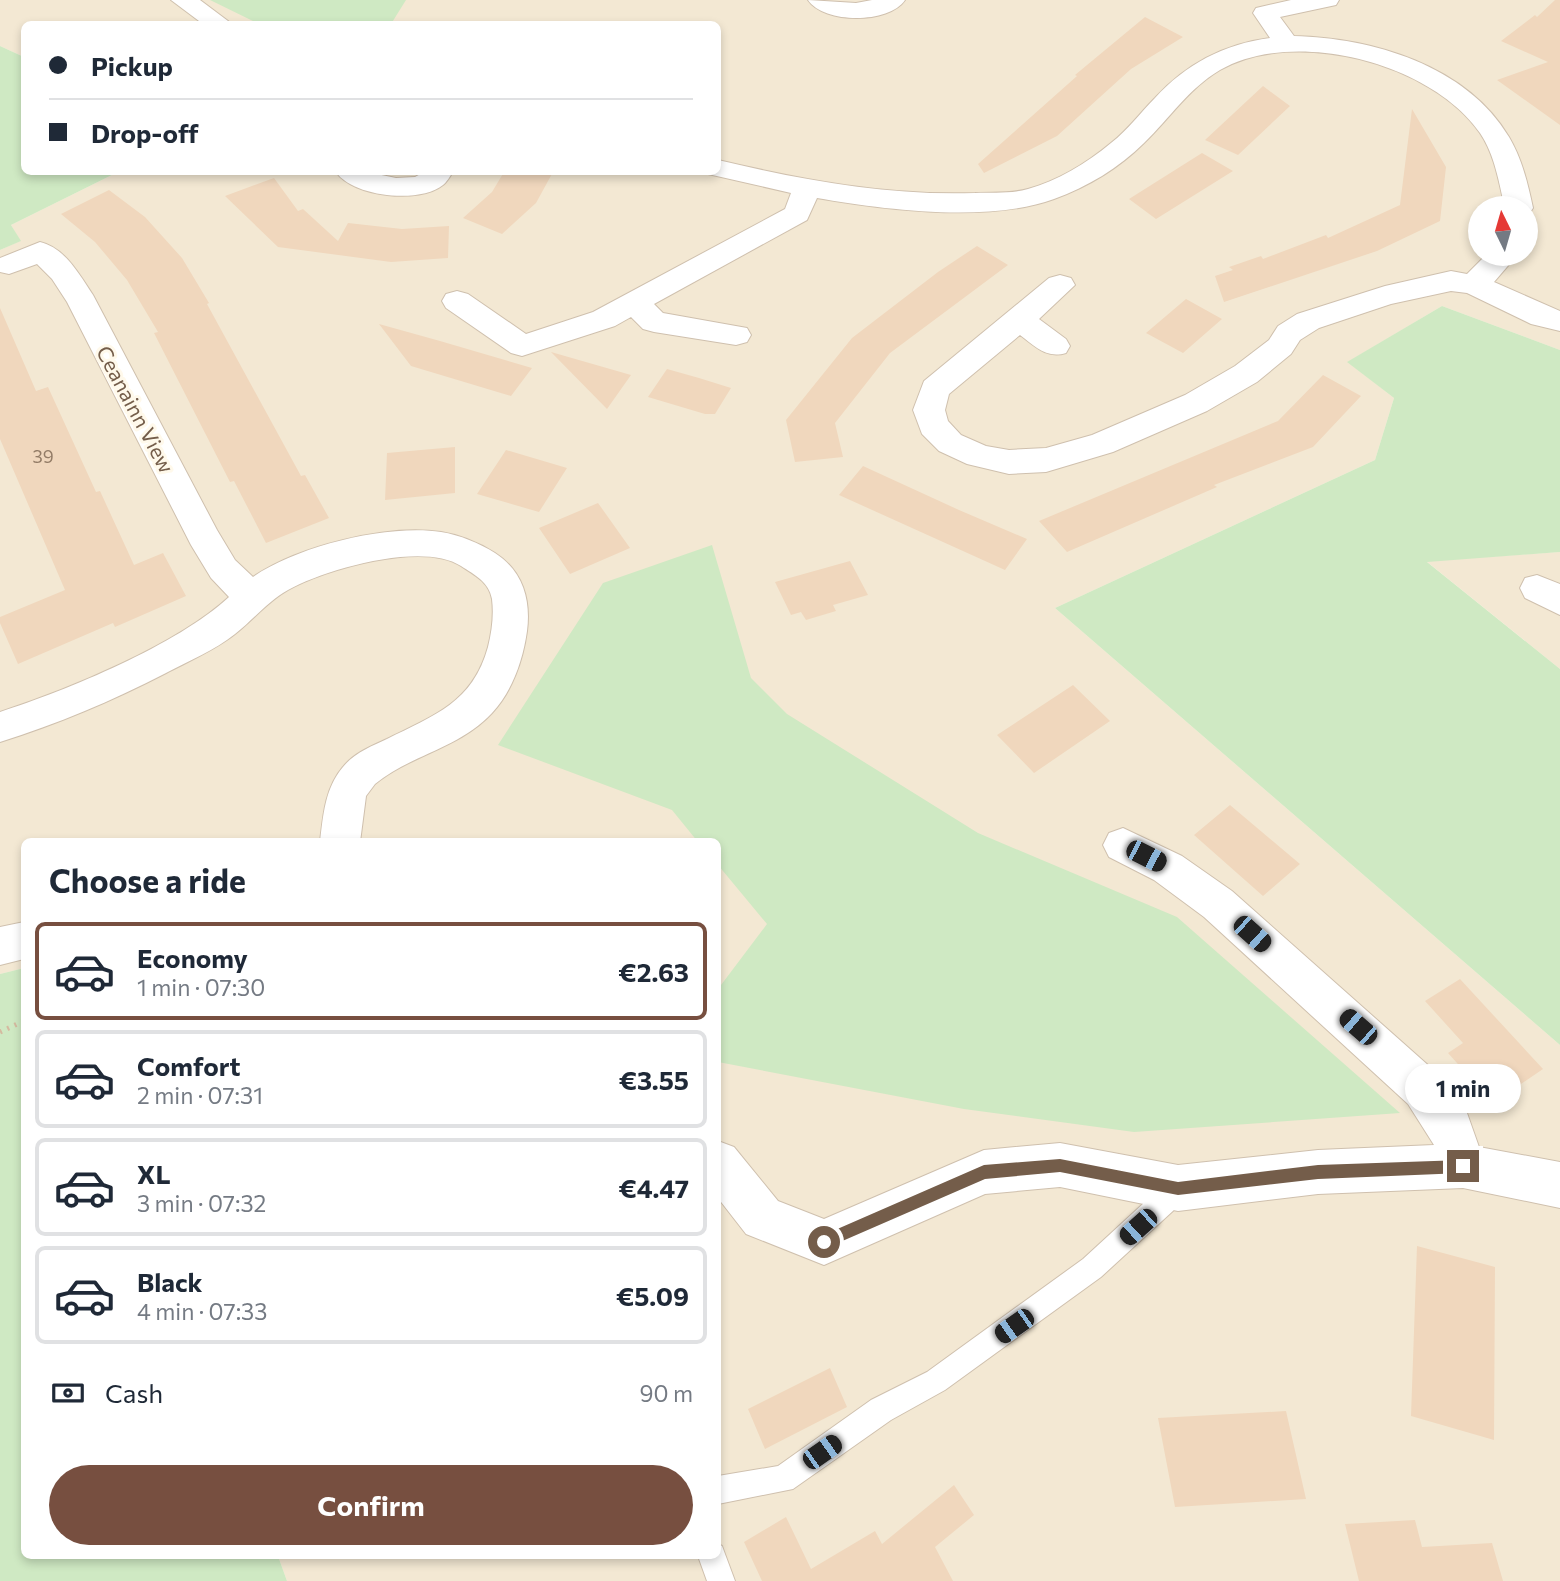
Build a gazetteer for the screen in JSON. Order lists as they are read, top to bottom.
{
  "streets": {
    "street": ["Ceanainn View"]
  },
  "house_numbers": ["39"],
  "north": "top",
  "page": {
    "banner": ["Pickup", "Drop-off"],
    "heading": "Choose a ride",
    "list": [
      {
        "name": "Economy",
        "note": "1 min · 07:30",
        "value": "€2.63"
      },
      {
        "name": "Comfort",
        "note": "2 min · 07:31",
        "value": "€3.55"
      },
      {
        "name": "XL",
        "note": "3 min · 07:32",
        "value": "€4.47"
      },
      {
        "name": "Black",
        "note": "4 min · 07:33",
        "value": "€5.09"
      }
    ],
    "bubble": "1 min",
    "pay": ["Cash", "90 m"],
    "buttons": "Confirm"
  }
}
